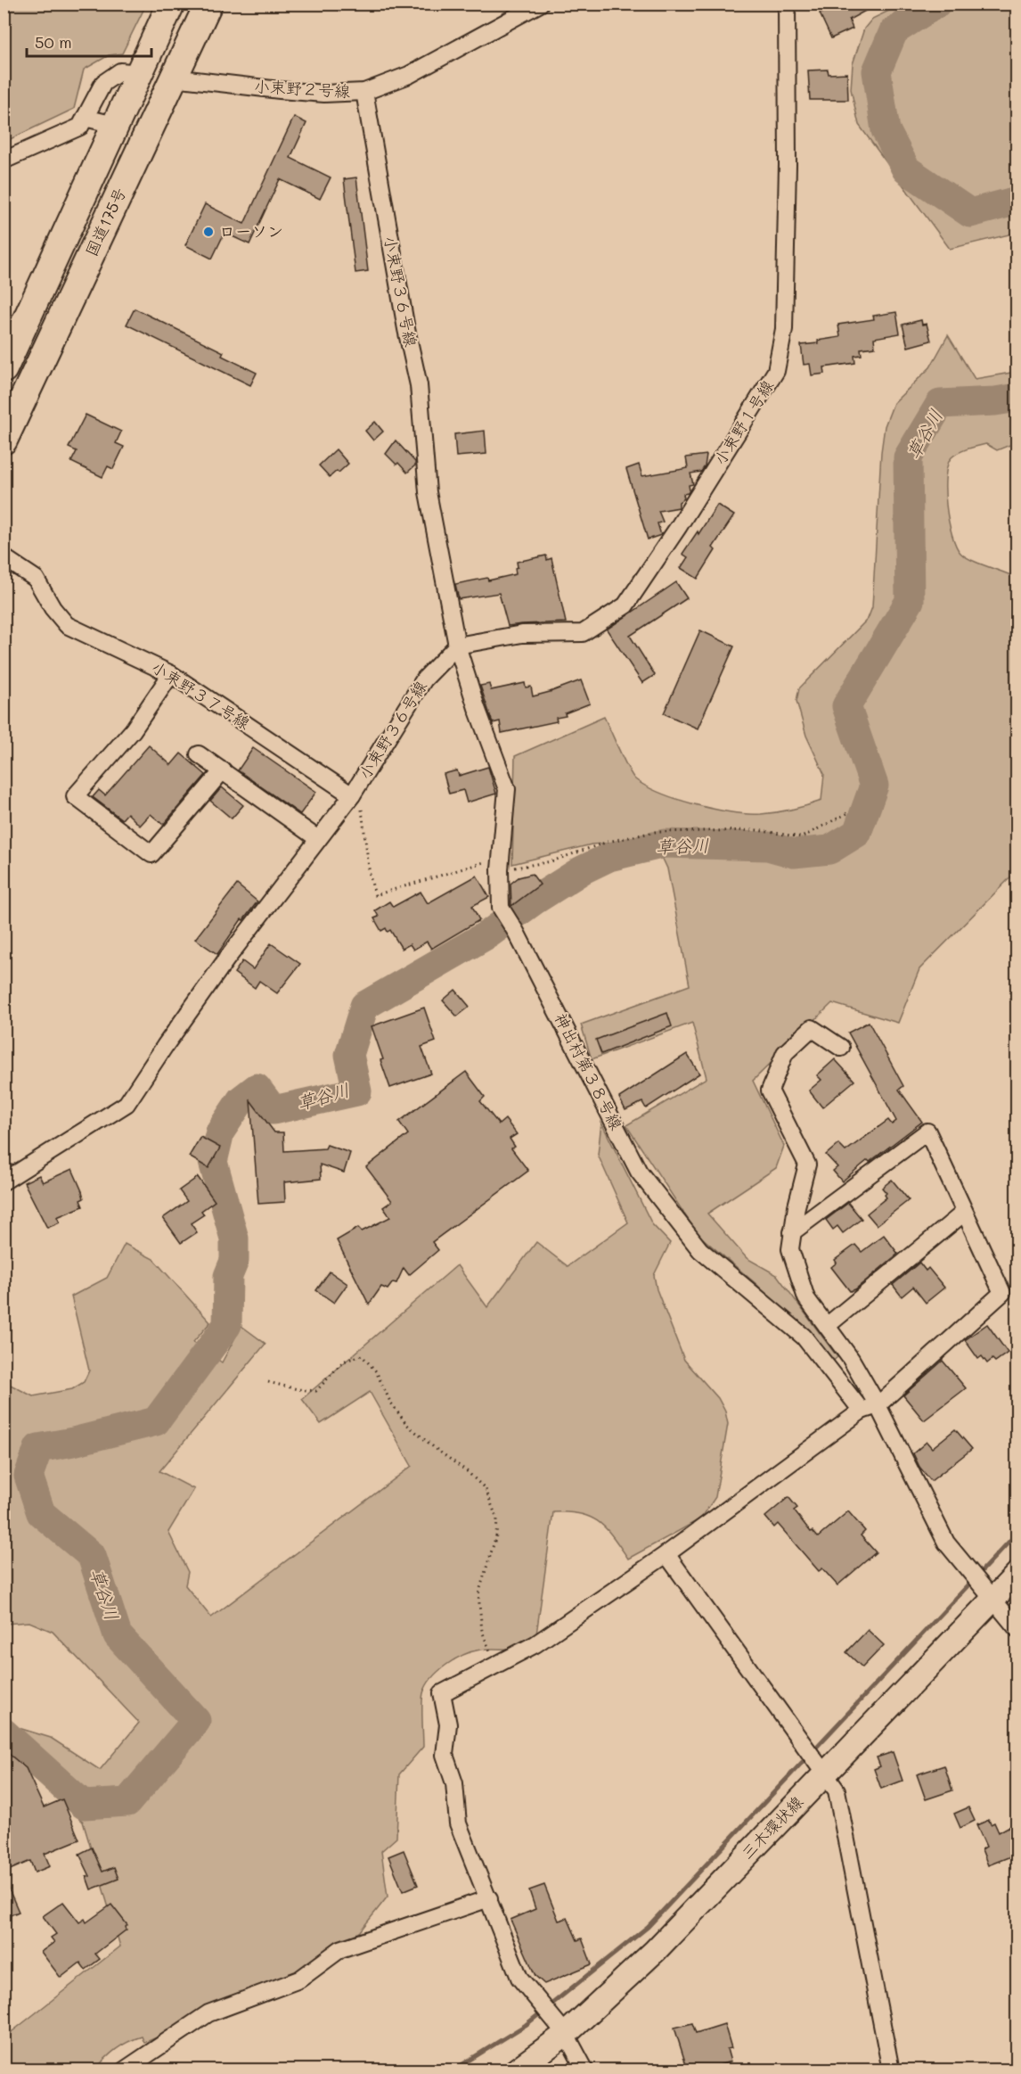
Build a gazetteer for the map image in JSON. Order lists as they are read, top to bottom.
{
  "streets": {
    "highway": ["国道175号"],
    "main road": ["三木環状線"],
    "street": [
      "小束野２号線",
      "小束野３６号線",
      "小束野１号線",
      "小束野３７号線",
      "神出村第３８号線"
    ]
  },
  "crossings": [
    ["小束野２号線", "国道175号"],
    ["小束野２号線", "小束野３６号線"],
    ["小束野３６号線", "小束野１号線"],
    ["小束野３６号線", "小束野３７号線"],
    ["小束野３６号線", "神出村第３８号線"],
    ["小束野１号線", "神出村第３８号線"]
  ],
  "water": ["草谷川"],
  "places": ["ローソン"],
  "scale_bar": "50 m"
}
